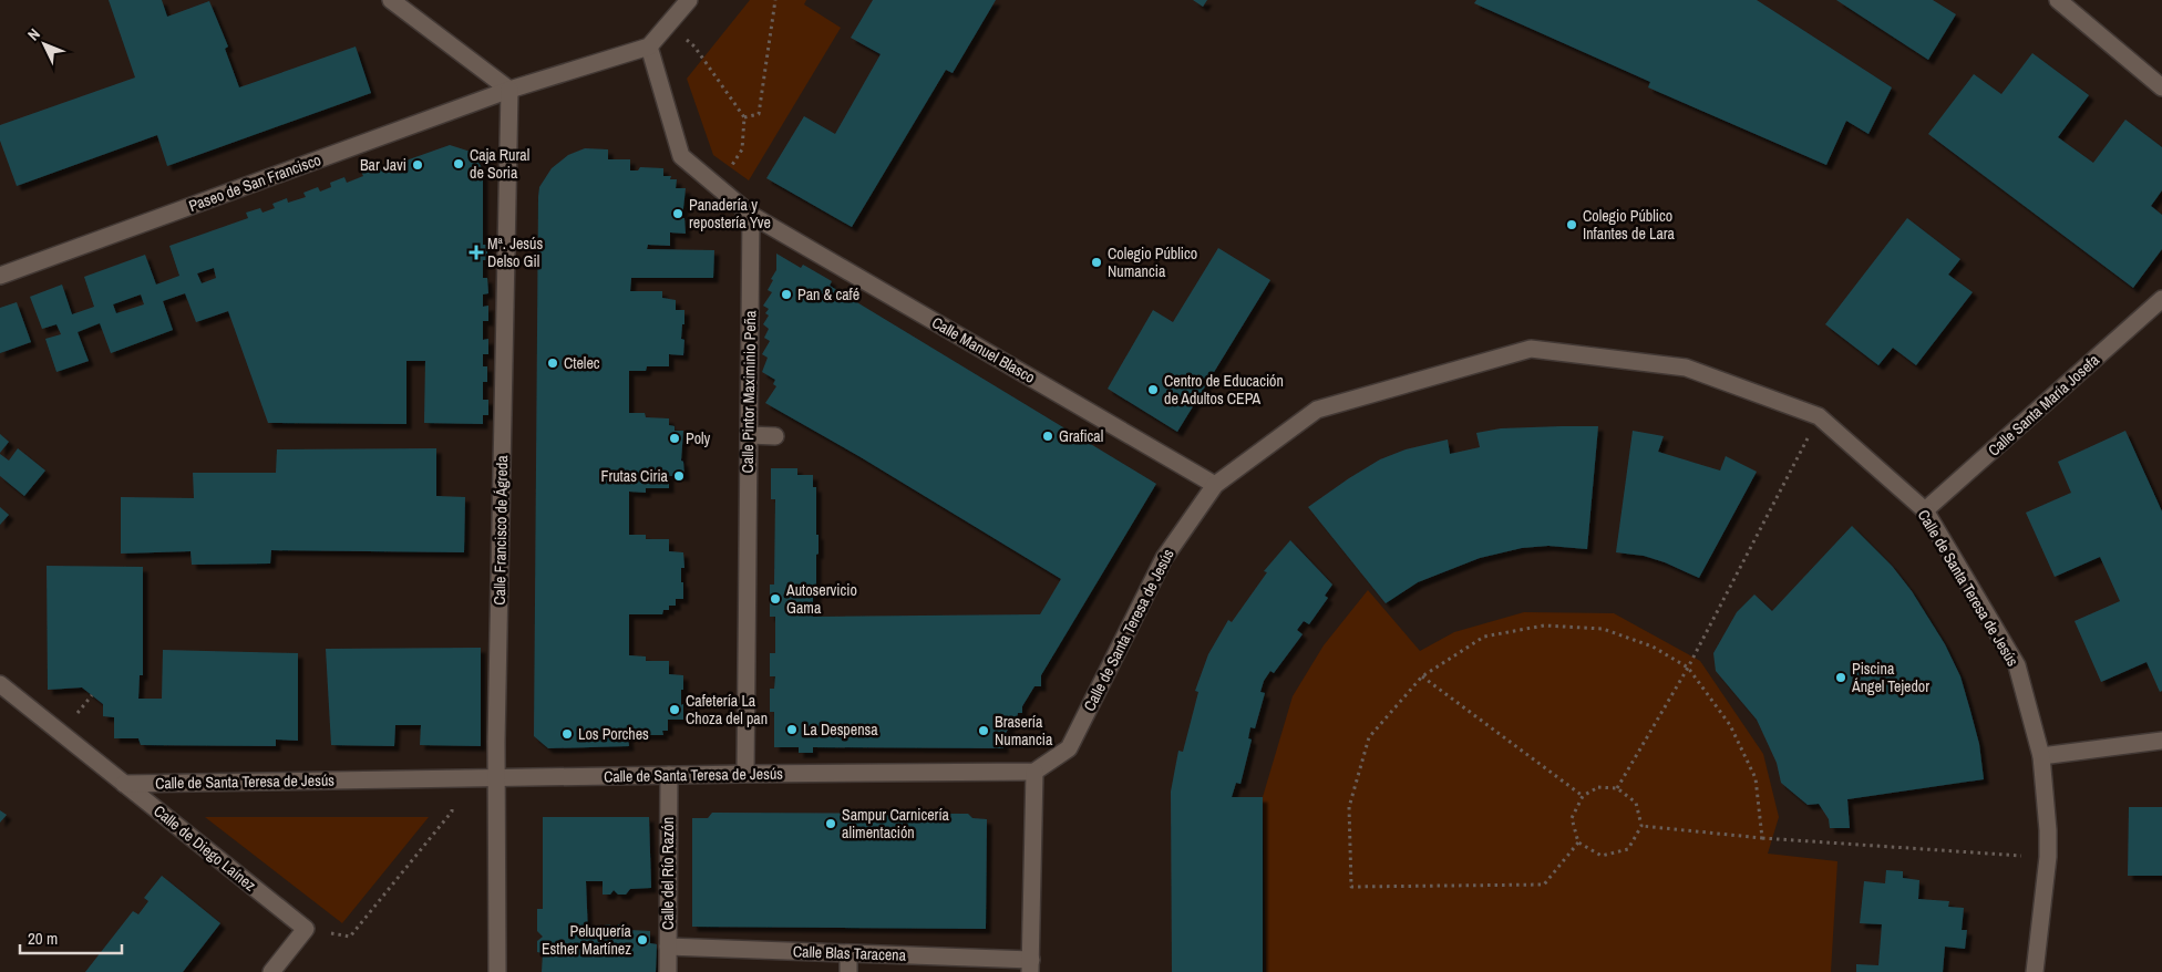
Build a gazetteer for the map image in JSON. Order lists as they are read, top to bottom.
{
  "streets": {
    "street": [
      "Paseo de San Francisco",
      "Calle Manuel Blasco",
      "Calle Pintor Maximinio Peña",
      "Calle Santa María Josefa",
      "Calle Francisco de Ágreda",
      "Calle de Santa Teresa de Jesús",
      "Calle de Diego Laínez",
      "Calle del Río Razón",
      "Calle Blas Taracena"
    ]
  },
  "crossings": [
    ["Paseo de San Francisco", "Calle Francisco de Ágreda"],
    ["Calle Manuel Blasco", "Calle Pintor Maximinio Peña"],
    ["Calle Manuel Blasco", "Calle de Santa Teresa de Jesús"],
    ["Calle Pintor Maximinio Peña", "Calle de Santa Teresa de Jesús"],
    ["Calle Santa María Josefa", "Calle de Santa Teresa de Jesús"],
    ["Calle Francisco de Ágreda", "Calle de Santa Teresa de Jesús"],
    ["Calle de Santa Teresa de Jesús", "Calle de Diego Laínez"],
    ["Calle de Santa Teresa de Jesús", "Calle del Río Razón"],
    ["Calle del Río Razón", "Calle Blas Taracena"]
  ],
  "places": {
    "other": [
      "Caja Rural de Soria",
      "Bar Javi",
      "Panadería y repostería Yve",
      "Colegio Público Infantes de Lara",
      "Colegio Público Numancia",
      "Pan & café",
      "Ctelec",
      "Centro de Educación de Adultos CEPA",
      "Grafical",
      "Poly",
      "Frutas Ciria",
      "Autoservicio Gama",
      "Piscina Ángel Tejedor",
      "Cafetería La Choza del pan",
      "La Despensa",
      "Brasería Numancia",
      "Los Porches",
      "Sampur Carnicería alimentación",
      "Peluquería Esther Martínez"
    ],
    "health": ["Mª. Jesús Delso Gil"]
  },
  "scale_bar": "20 m",
  "north": "top left"
}
